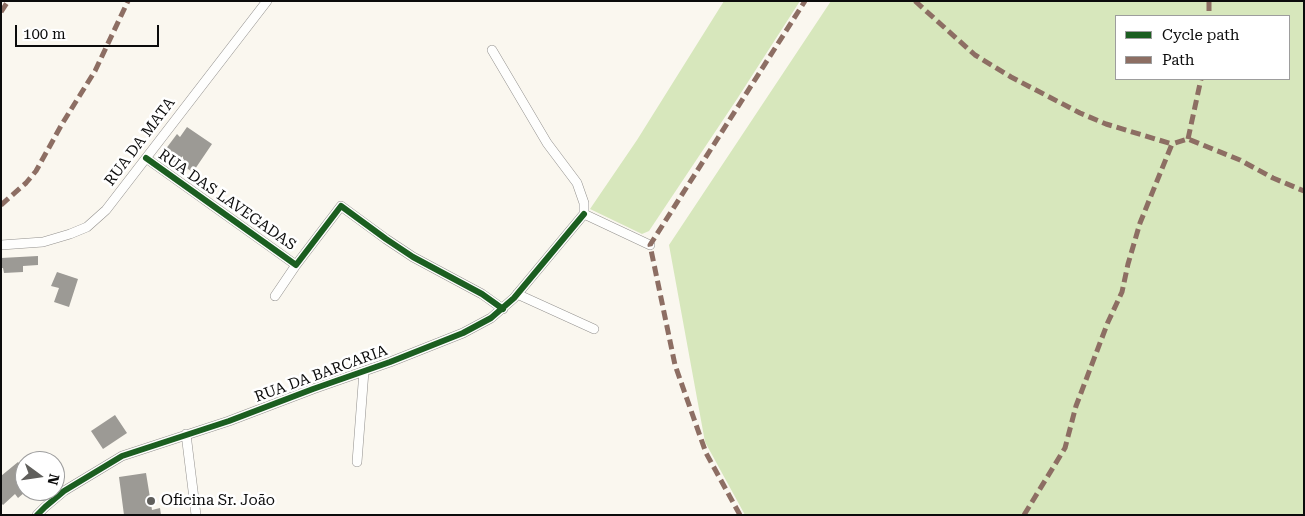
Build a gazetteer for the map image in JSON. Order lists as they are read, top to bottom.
{
  "streets": {
    "street": ["RUA DA MATA", "RUA DAS LAVEGADAS", "RUA DA BARCARIA"]
  },
  "crossings": [
    ["RUA DA MATA", "RUA DAS LAVEGADAS"],
    ["RUA DAS LAVEGADAS", "RUA DA BARCARIA"]
  ],
  "places": ["Oficina Sr. João"],
  "legend": ["Cycle path", "Path"],
  "scale_bar": "100 m",
  "north": "right"
}
